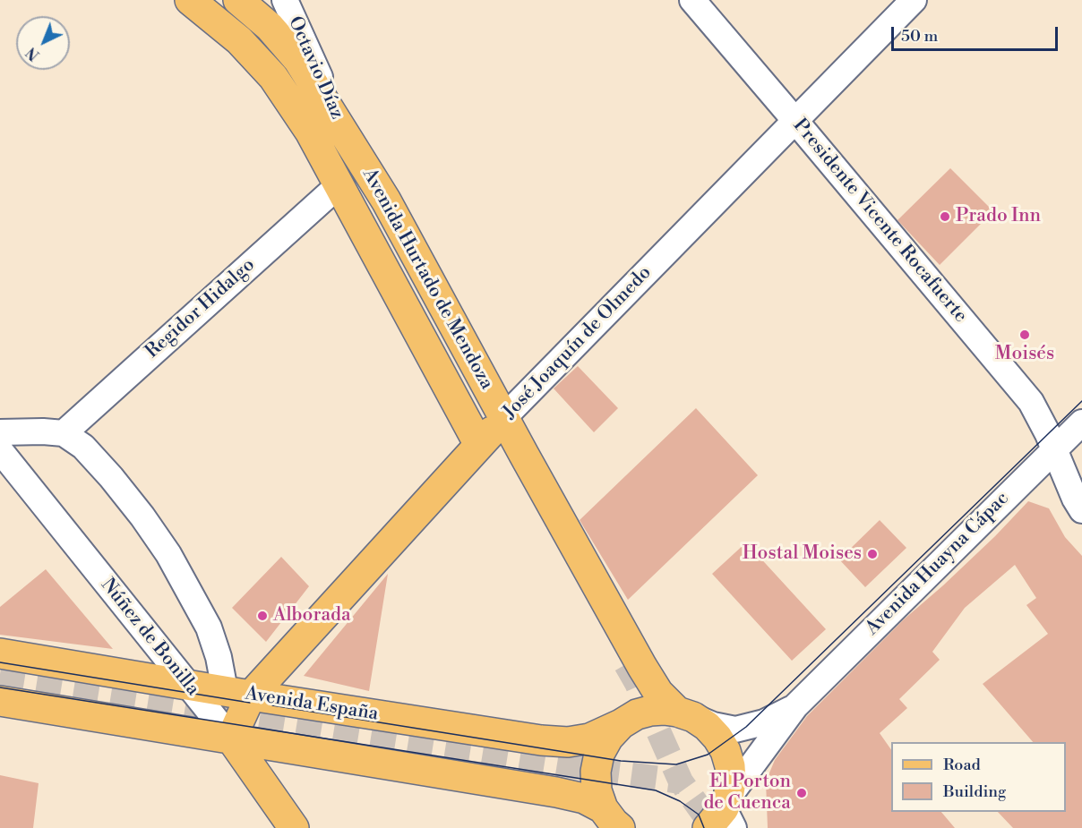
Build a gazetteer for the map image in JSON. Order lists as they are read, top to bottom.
{
  "streets": {
    "main road": [
      "Avenida Hurtado de Mendoza",
      "José Joaquín de Olmedo",
      "Núñez de Bonilla",
      "Avenida España"
    ],
    "street": [
      "Octavio Díaz",
      "Presidente Vicente Rocafuerte",
      "Regidor Hidalgo",
      "Avenida Huayna Cápac"
    ]
  },
  "crossings": [
    ["Octavio Díaz", "Avenida Hurtado de Mendoza"],
    ["Presidente Vicente Rocafuerte", "José Joaquín de Olmedo"],
    ["Presidente Vicente Rocafuerte", "Avenida Huayna Cápac"],
    ["Avenida Hurtado de Mendoza", "Regidor Hidalgo"],
    ["Avenida Hurtado de Mendoza", "José Joaquín de Olmedo"],
    ["Avenida Hurtado de Mendoza", "Avenida España"],
    ["José Joaquín de Olmedo", "Núñez de Bonilla"],
    ["José Joaquín de Olmedo", "Avenida España"],
    ["Núñez de Bonilla", "Avenida España"]
  ],
  "places": [
    "Prado Inn",
    "Moisés",
    "Hostal Moises",
    "Alborada",
    "El Porton de Cuenca"
  ],
  "legend": ["Road", "Building"],
  "scale_bar": "50 m",
  "north": "bottom left"
}
